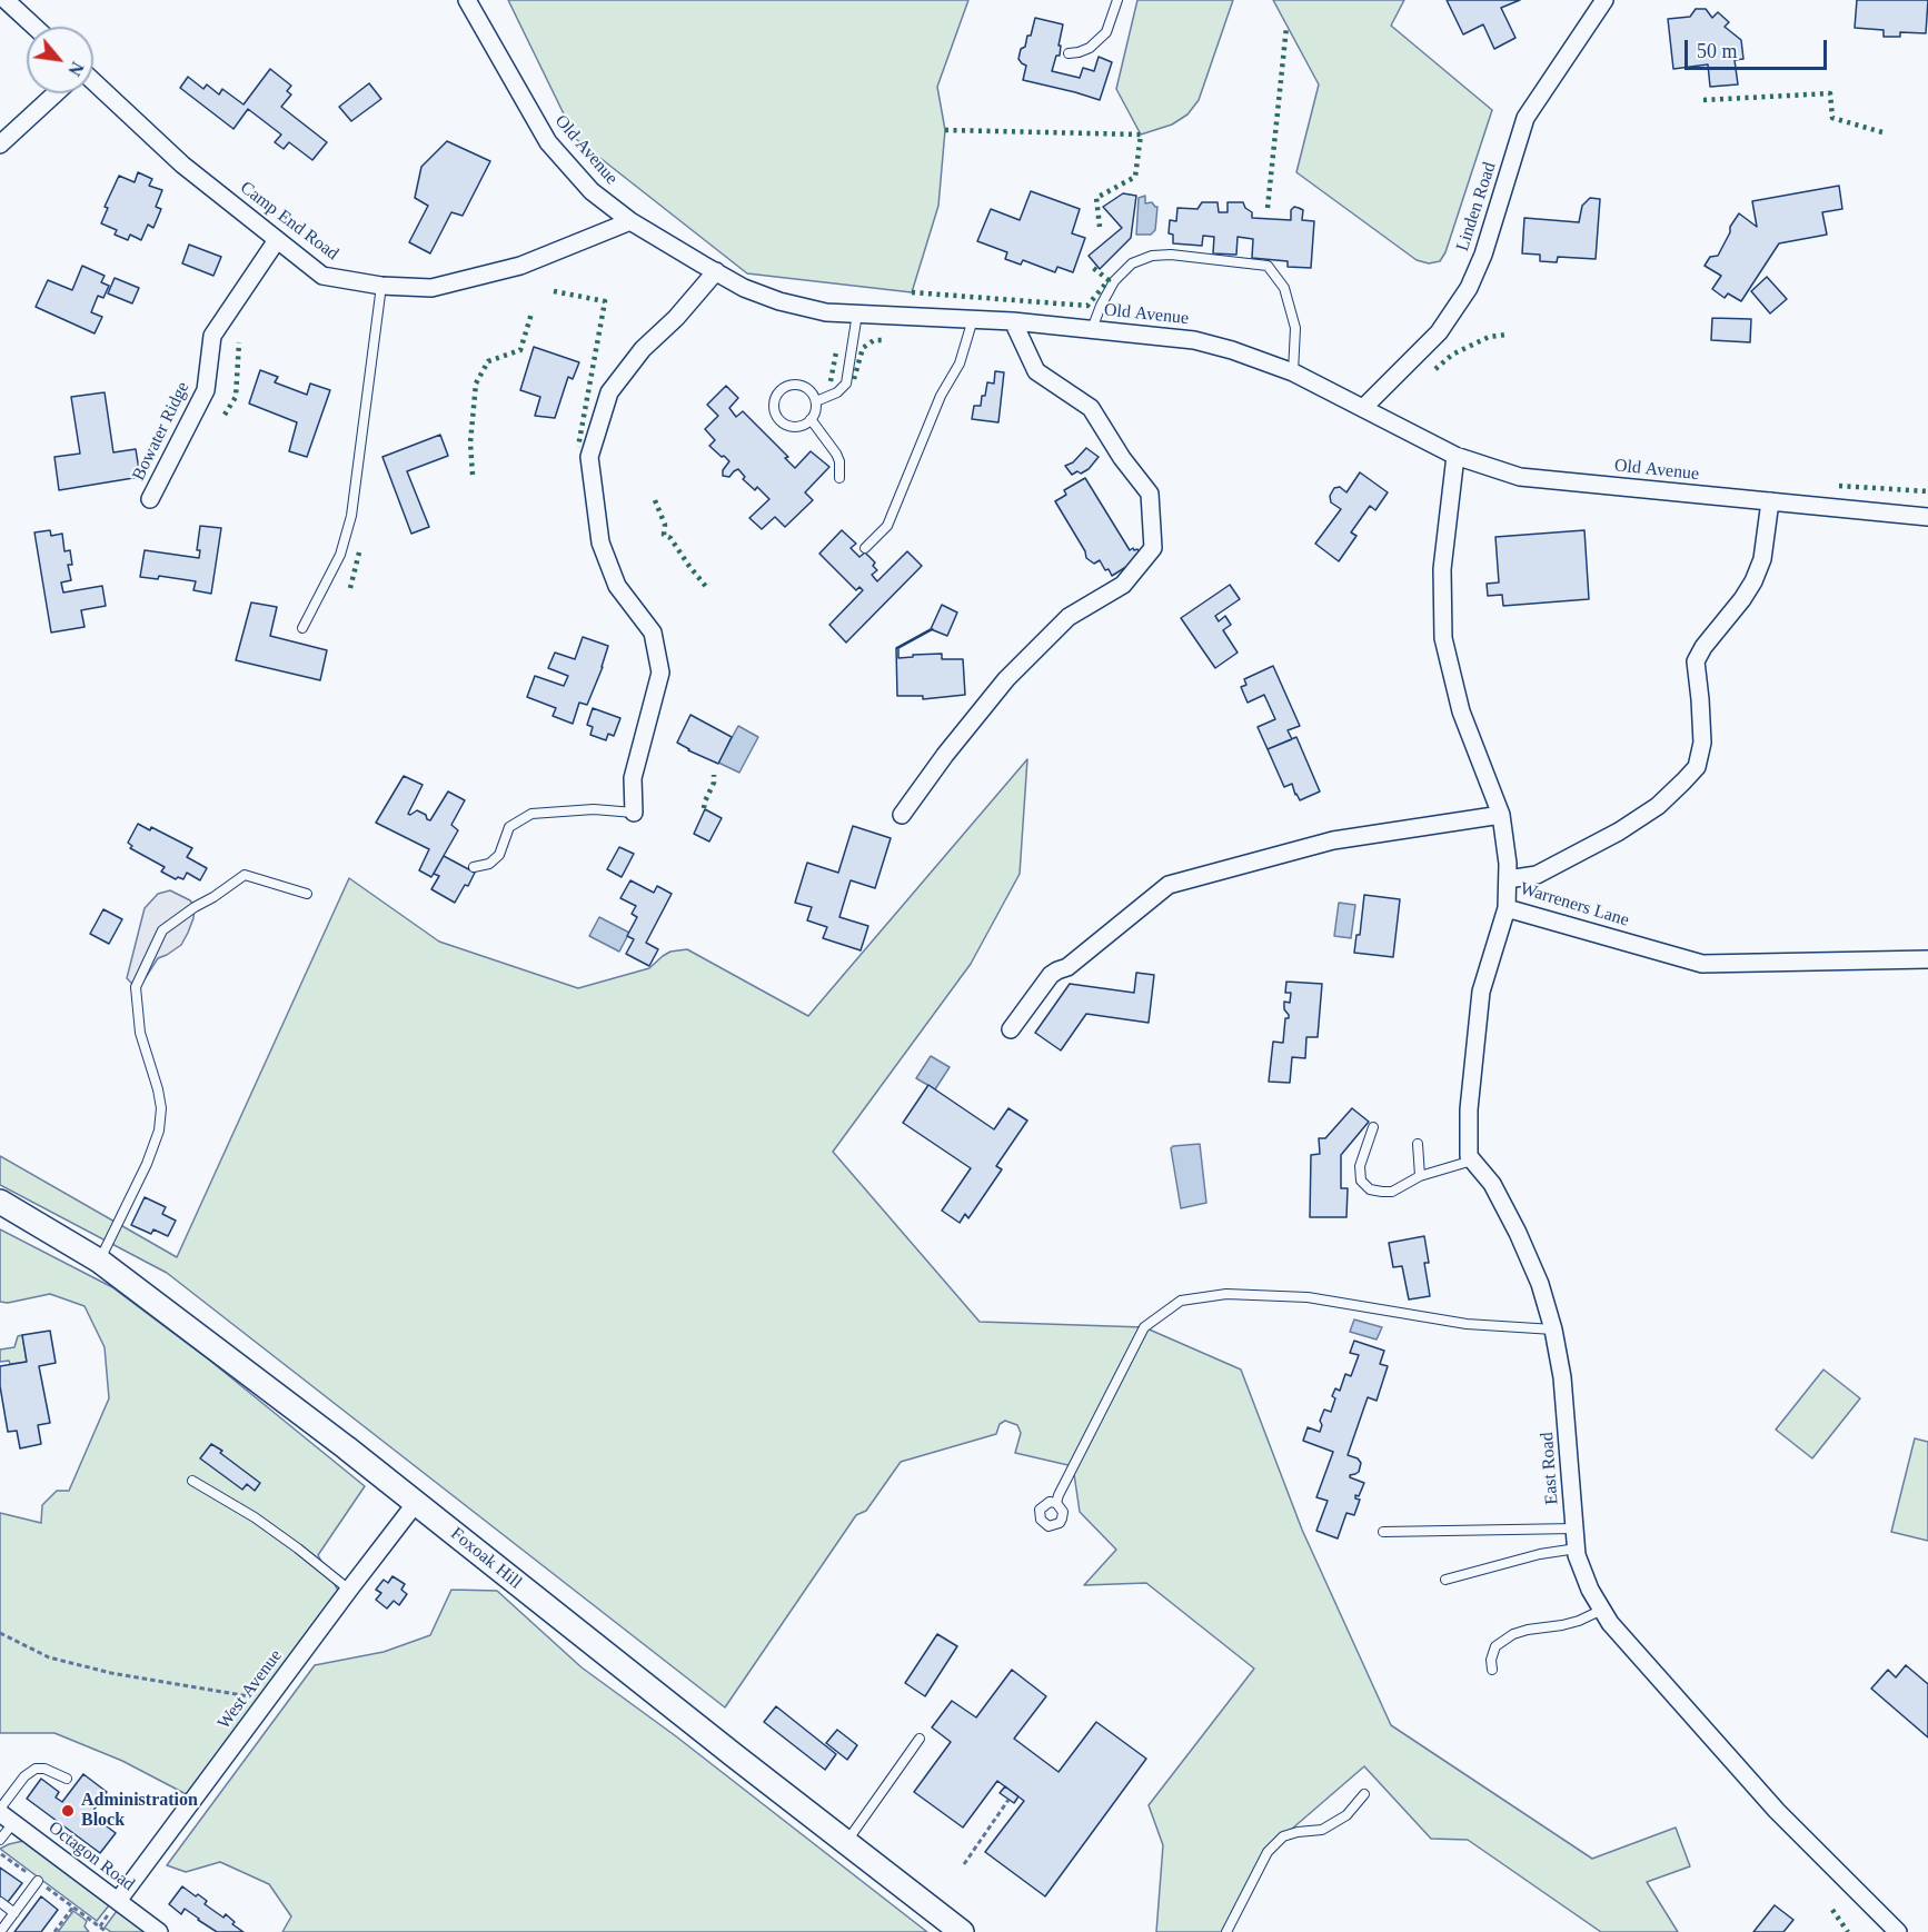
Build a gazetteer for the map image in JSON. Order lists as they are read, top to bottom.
{
  "streets": {
    "main road": ["Foxoak Hill"],
    "street": [
      "Old Avenue",
      "Linden Road",
      "Camp End Road",
      "Bowater Ridge",
      "Warreners Lane",
      "East Road",
      "West Avenue",
      "Octagon Road"
    ]
  },
  "crossings": [
    ["Old Avenue", "Linden Road"],
    ["Old Avenue", "Camp End Road"],
    ["Old Avenue", "Warreners Lane"],
    ["Camp End Road", "Bowater Ridge"],
    ["Foxoak Hill", "West Avenue"],
    ["West Avenue", "Octagon Road"]
  ],
  "places": ["Administration Block"],
  "scale_bar": "50 m",
  "north": "bottom right"
}
